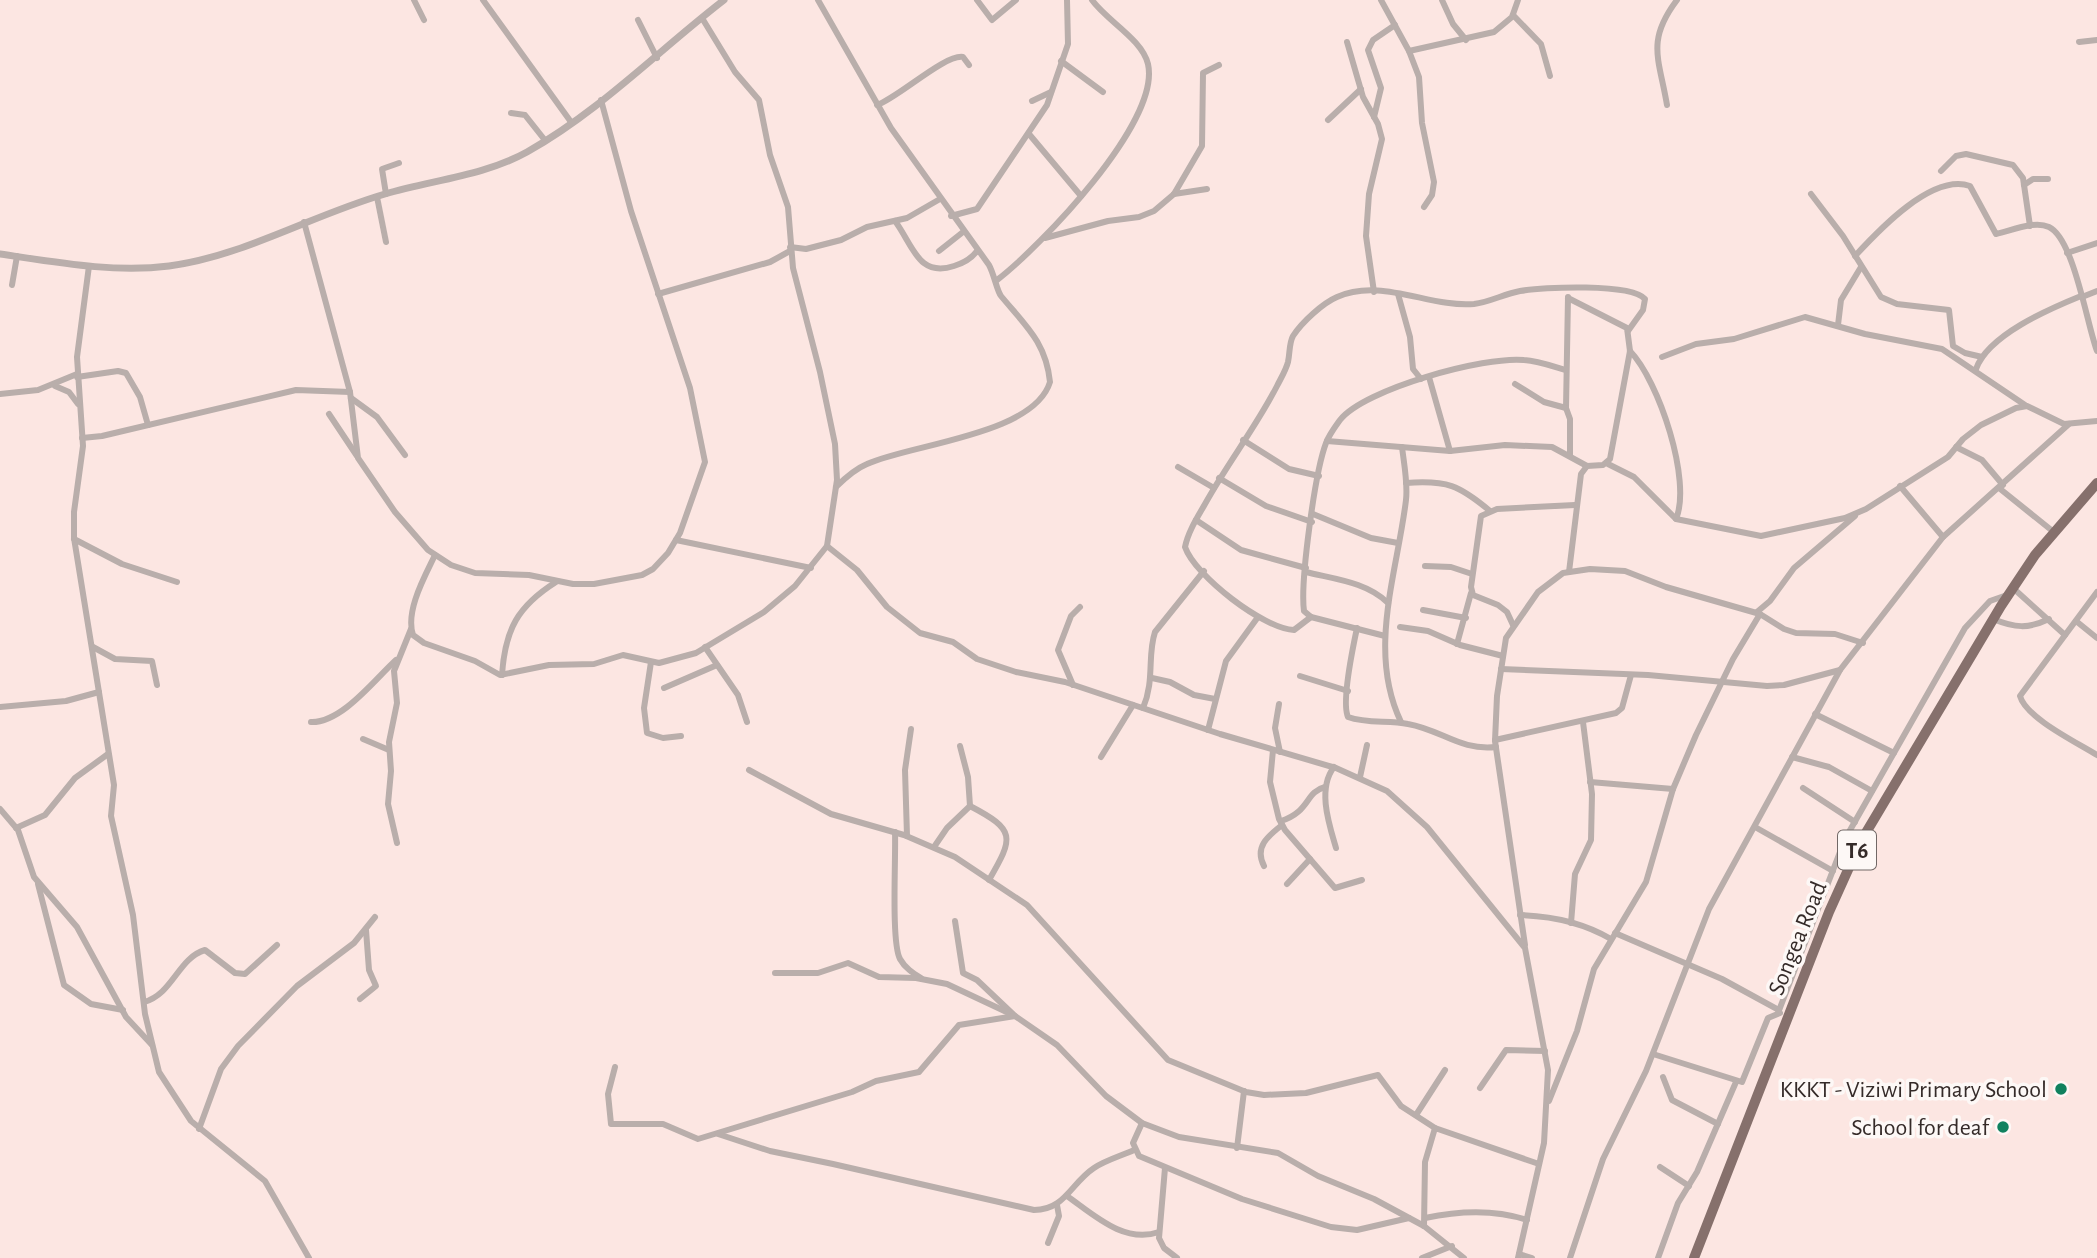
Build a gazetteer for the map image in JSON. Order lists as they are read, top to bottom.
{
  "streets": {
    "highway": ["T6", "Songea Road"]
  },
  "places": ["KKKT - Viziwi Primary School", "School for deaf"]
}
